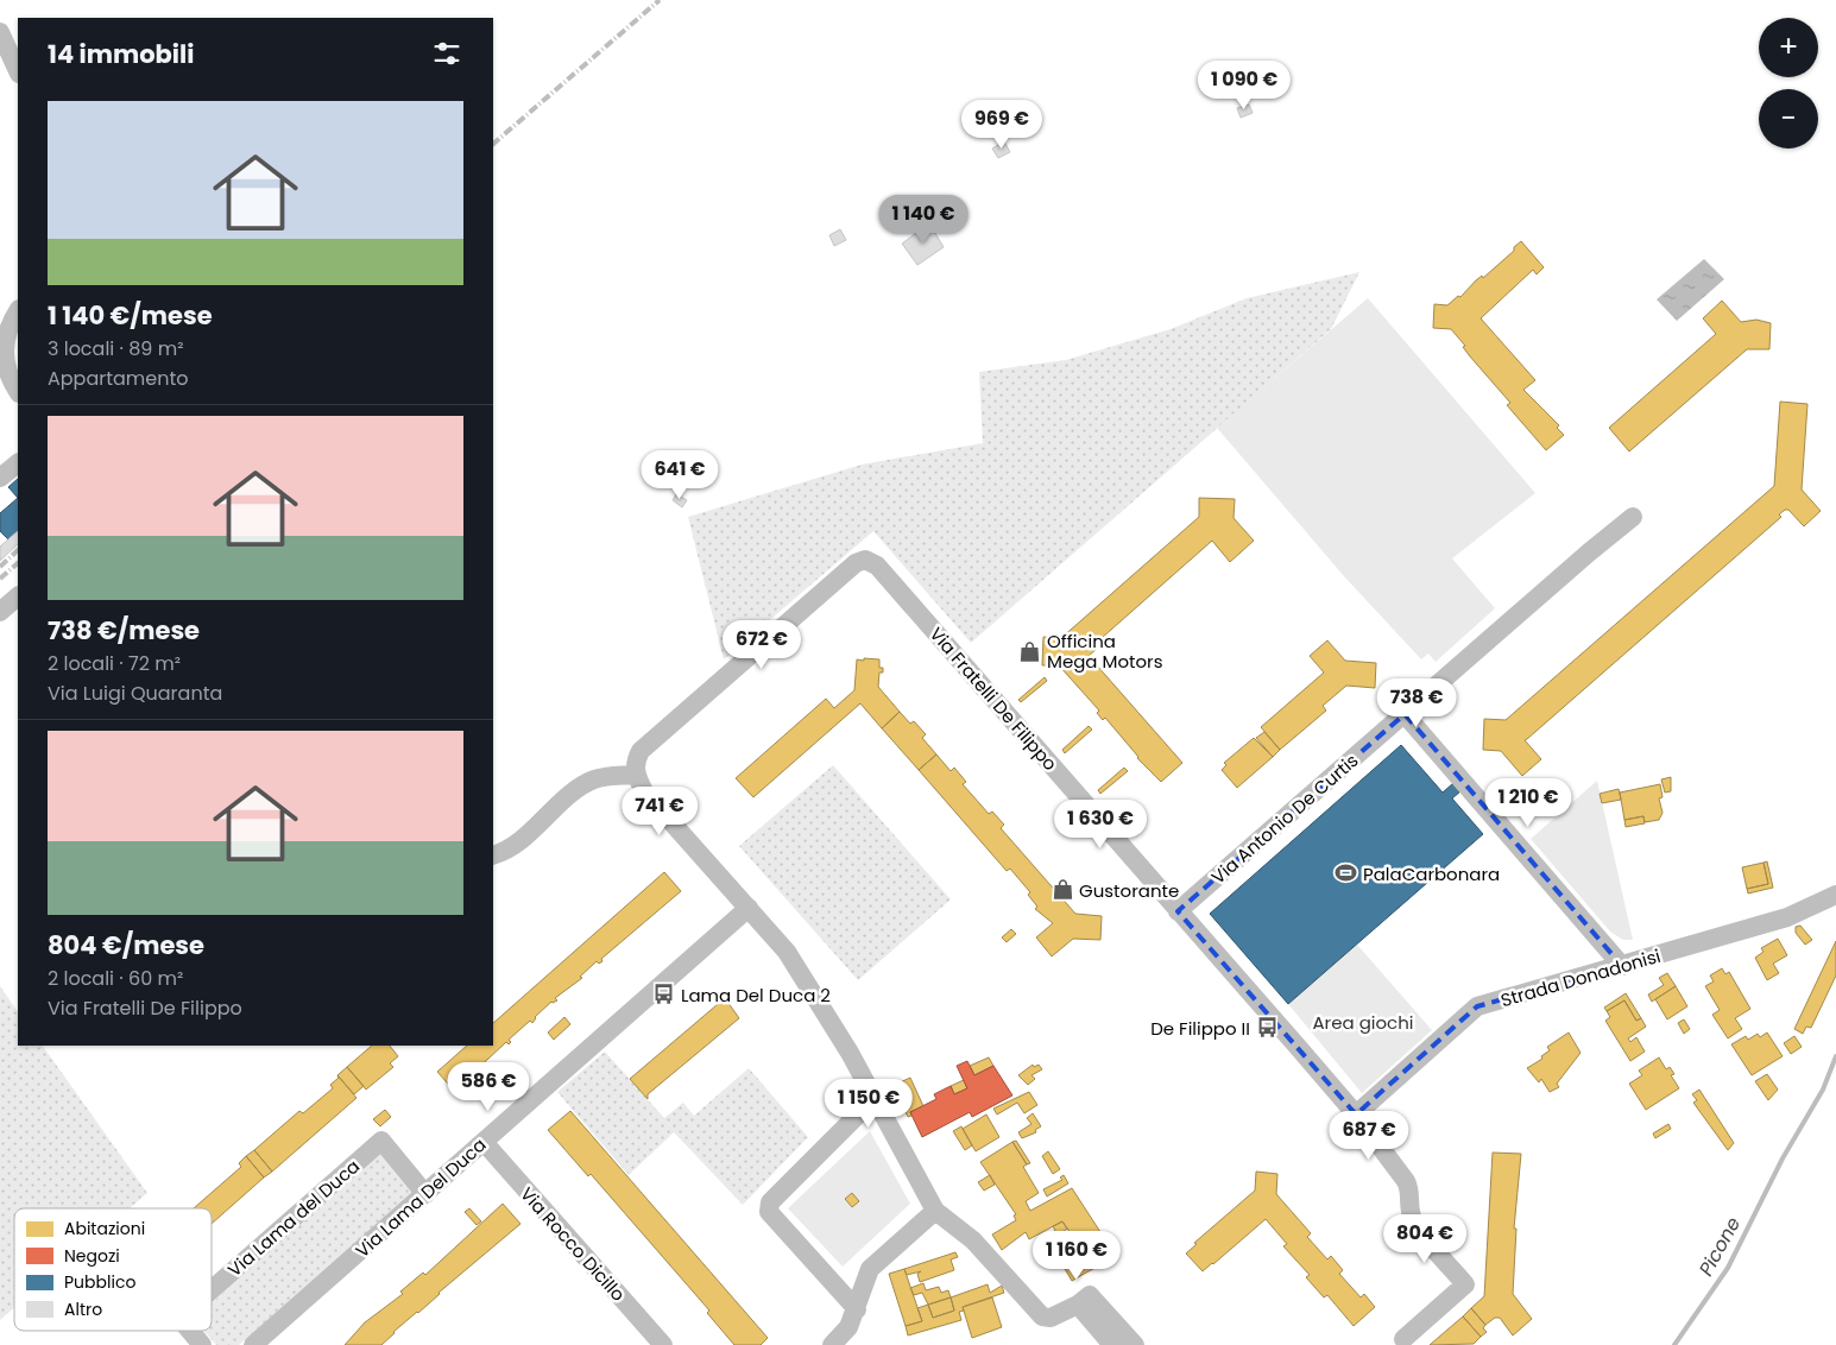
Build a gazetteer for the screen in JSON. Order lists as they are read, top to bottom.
{
  "streets": {
    "street": [
      "Via Fratelli De Filippo",
      "Via Antonio De Curtis",
      "Strada Donadonisi",
      "Via Lama Del Duca",
      "Via Lama del Duca",
      "Via Rocco Dicillo"
    ]
  },
  "crossings": [
    ["Via Fratelli De Filippo", "Via Antonio De Curtis"],
    ["Via Fratelli De Filippo", "Strada Donadonisi"],
    ["Via Lama Del Duca", "Via Lama del Duca"],
    ["Via Lama Del Duca", "Via Rocco Dicillo"]
  ],
  "water": ["Picone"],
  "parks": ["Area giochi"],
  "places": {
    "shop": ["Officina Mega Motors", "Gustorante"],
    "sports": ["PalaCarbonara"],
    "bus stop": ["Lama Del Duca 2", "De Filippo II"]
  },
  "legend": [
    "Abitazioni",
    "Negozi",
    "Pubblico",
    "Altro"
  ],
  "page": {
    "map_buttons": ["+", "−"],
    "heading": "14 immobili",
    "price": [
      "1 090 €",
      "969 €",
      "1 140 €",
      "641 €",
      "672 €",
      "738 €",
      "1 210 €",
      "741 €",
      "1 630 €",
      "586 €",
      "1 150 €",
      "687 €",
      "804 €",
      "1 160 €"
    ],
    "list": [
      {
        "name": "1 140 €/mese",
        "note": "3 locali · 89 m² · Appartamento"
      },
      {
        "name": "738 €/mese",
        "note": "2 locali · 72 m² · Via Luigi Quaranta"
      },
      {
        "name": "804 €/mese",
        "note": "2 locali · 60 m² · Via Fratelli De Filippo"
      }
    ]
  }
}
